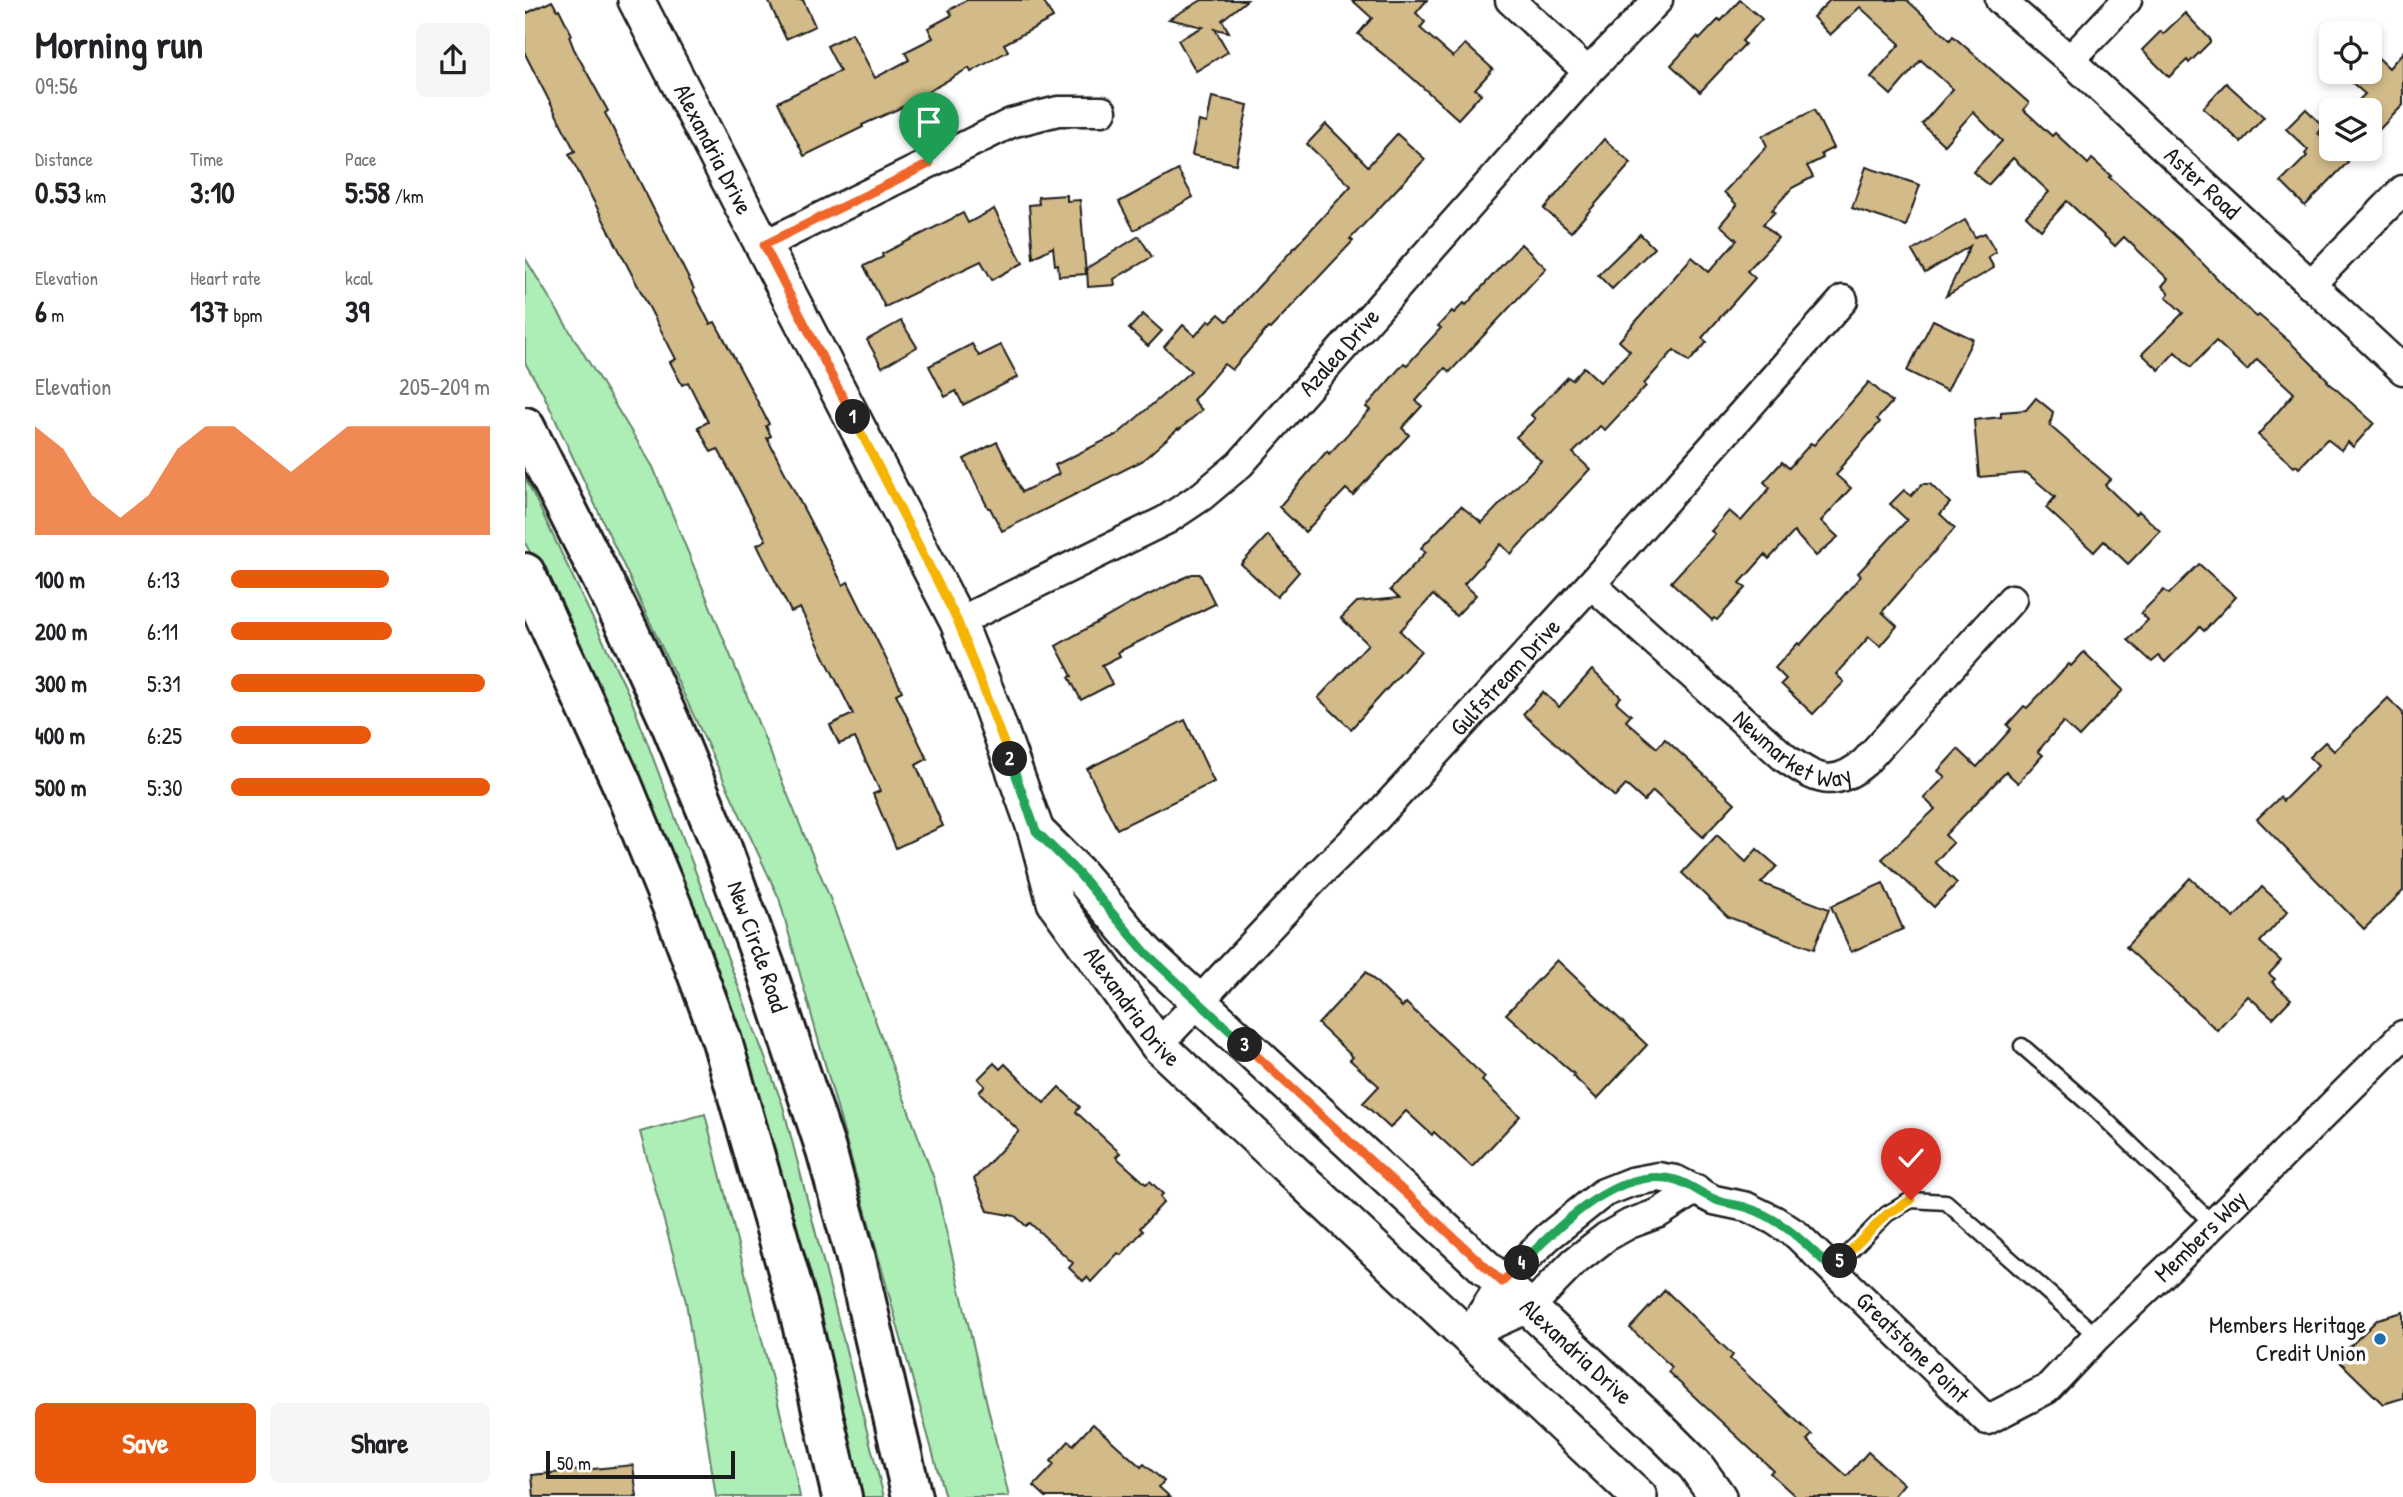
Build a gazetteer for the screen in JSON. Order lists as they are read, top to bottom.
{
  "streets": {
    "highway": ["New Circle Road"],
    "street": [
      "Alexandria Drive",
      "Aster Road",
      "Azalea Drive",
      "Gulfstream Drive",
      "Newmarket Way",
      "Members Way",
      "Greatstone Point"
    ]
  },
  "crossings": [
    ["Alexandria Drive", "Azalea Drive"],
    ["Alexandria Drive", "Gulfstream Drive"],
    ["Alexandria Drive", "Greatstone Point"],
    ["Gulfstream Drive", "Newmarket Way"],
    ["Members Way", "Greatstone Point"]
  ],
  "places": ["Members Heritage Credit Union"],
  "scale_bar": "50 m",
  "page": {
    "heading": ["Morning run", "09:56"],
    "stats": [
      ["Distance", "0.53 km"],
      ["Time", "3:10"],
      ["Pace", "5:58 /km"],
      ["Elevation", "6 m"],
      ["Heart rate", "137 bpm"],
      ["kcal", "39"]
    ],
    "chart": ["Elevation", "205–209 m"],
    "pins": [
      "1",
      "2",
      "3",
      "5",
      "4"
    ],
    "list": [
      {
        "name": "100 m",
        "note": "6:13"
      },
      {
        "name": "200 m",
        "note": "6:11"
      },
      {
        "name": "300 m",
        "note": "5:31"
      },
      {
        "name": "400 m",
        "note": "6:25"
      },
      {
        "name": "500 m",
        "note": "5:30"
      }
    ],
    "buttons": ["Save", "Share"],
    "scale": "50 m"
  }
}
